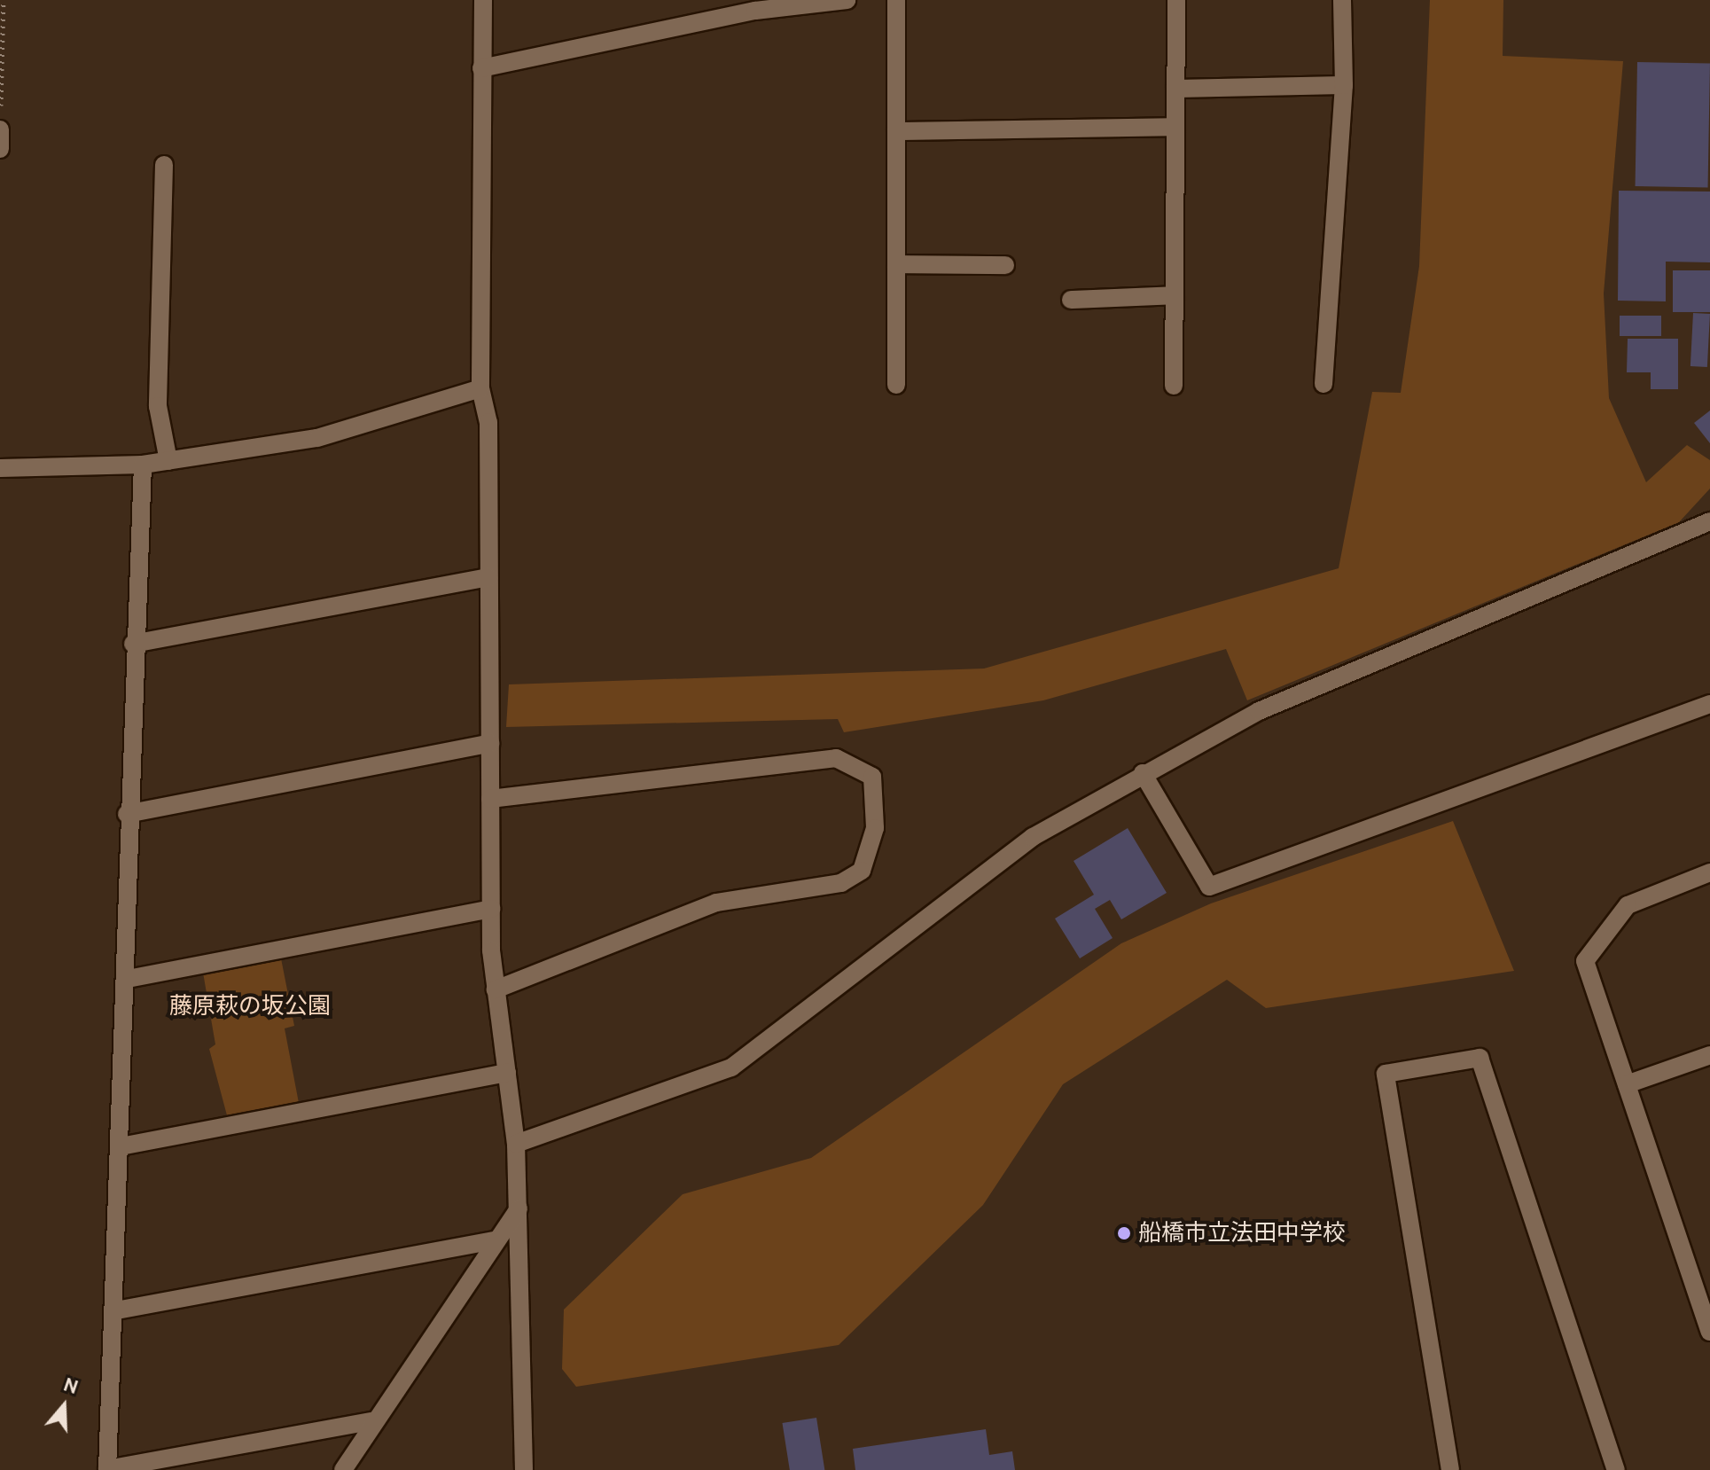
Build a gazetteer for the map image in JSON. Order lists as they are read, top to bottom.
{
  "parks": ["藤原萩の坂公園"],
  "places": ["船橋市立法田中学校"],
  "north": "top"
}
